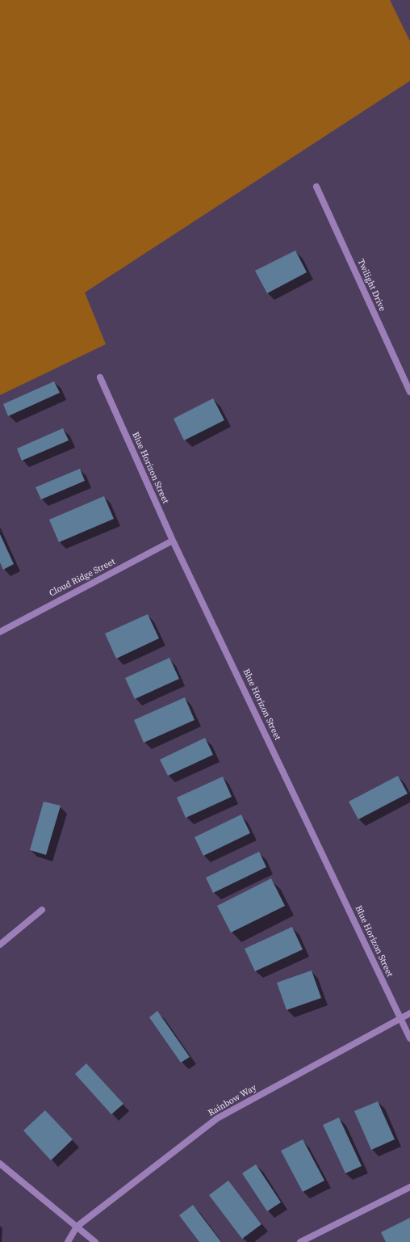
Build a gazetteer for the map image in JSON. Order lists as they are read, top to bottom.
{
  "streets": {
    "street": [
      "Twilight Drive",
      "Blue Horizon Street",
      "Cloud Ridge Street",
      "Rainbow Way"
    ]
  },
  "crossings": [
    ["Blue Horizon Street", "Cloud Ridge Street"],
    ["Blue Horizon Street", "Rainbow Way"]
  ]
}
